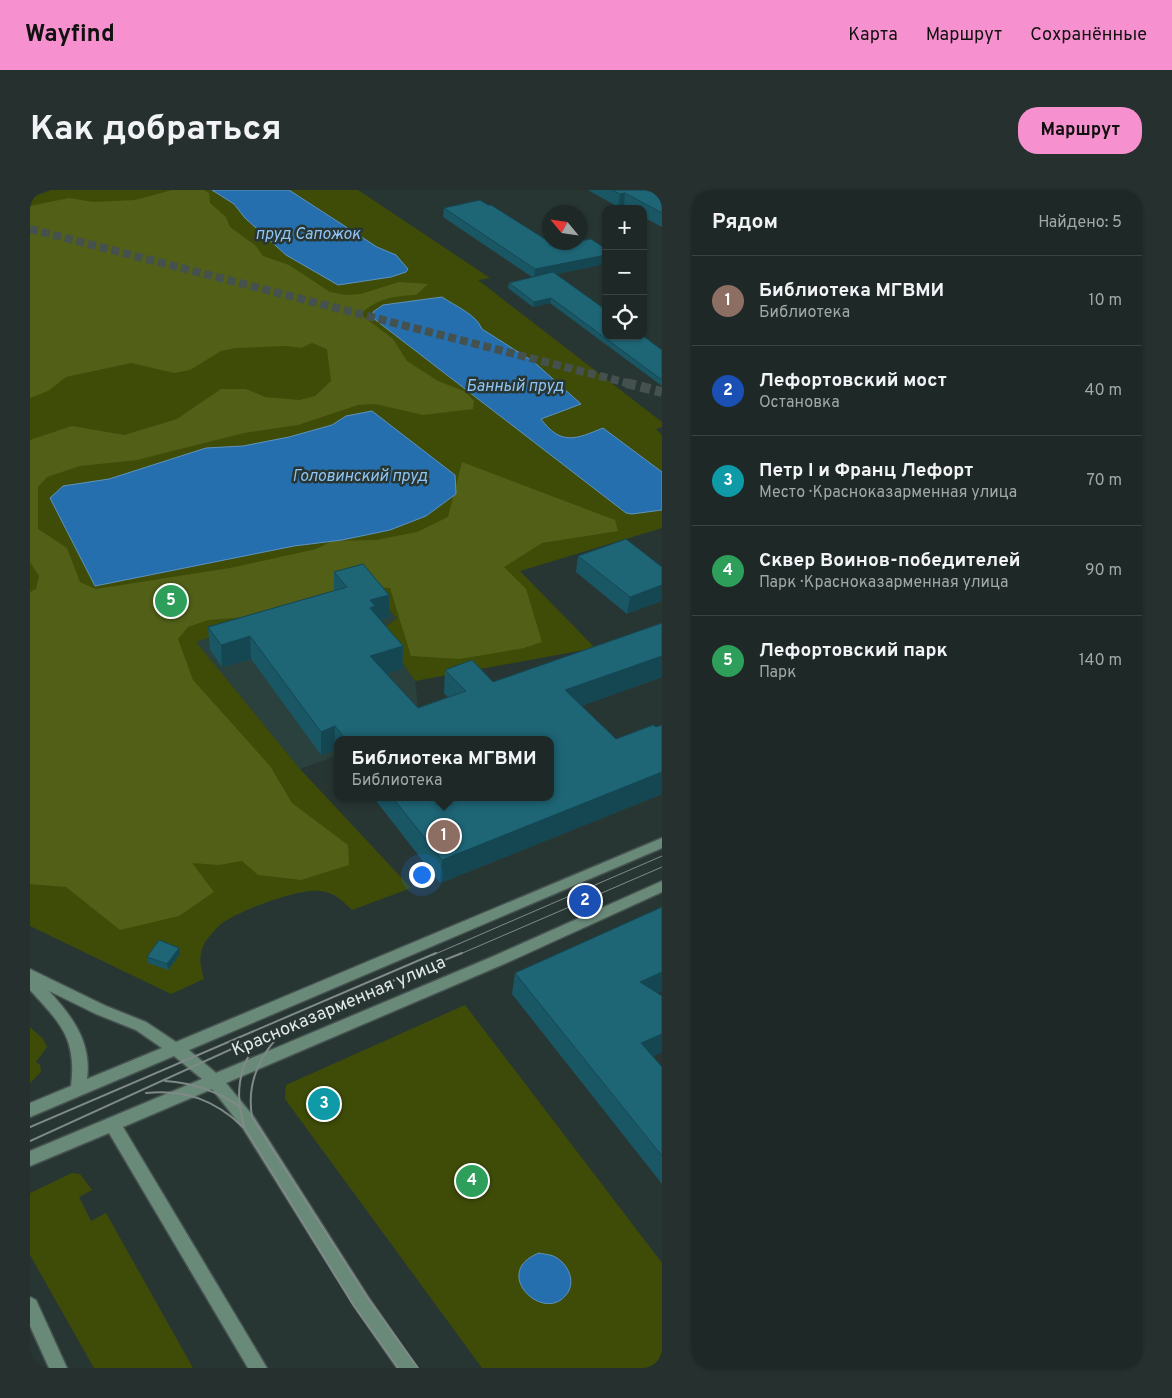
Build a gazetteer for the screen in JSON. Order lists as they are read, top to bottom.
{
  "streets": {
    "main road": ["Красноказарменная улица"]
  },
  "water": ["пруд Сапожок", "Банный пруд", "Головинский пруд"],
  "north": "top left",
  "page": {
    "header": "Wayfind",
    "nav": ["Карта", "Маршрут", "Сохранённые"],
    "buttons": "Маршрут",
    "title": "Как добраться",
    "heading": ["Рядом", "Найдено: 5"],
    "map_buttons": ["+", "−"],
    "list": [
      {
        "mark": "1",
        "name": "Библиотека МГВМИ",
        "note": "Библиотека",
        "value": "10 m"
      },
      {
        "mark": "2",
        "name": "Лефортовский мост",
        "note": "Остановка",
        "value": "40 m"
      },
      {
        "mark": "3",
        "name": "Петр I и Франц Лефорт",
        "note": "Место · Красноказарменная улица",
        "value": "70 m"
      },
      {
        "mark": "4",
        "name": "Сквер Воинов-победителей",
        "note": "Парк · Красноказарменная улица",
        "value": "90 m"
      },
      {
        "mark": "5",
        "name": "Лефортовский парк",
        "note": "Парк",
        "value": "140 m"
      }
    ],
    "pins": [
      "5",
      "1",
      "2",
      "3",
      "4"
    ],
    "popup": ["Библиотека МГВМИ", "Библиотека"]
  }
}
